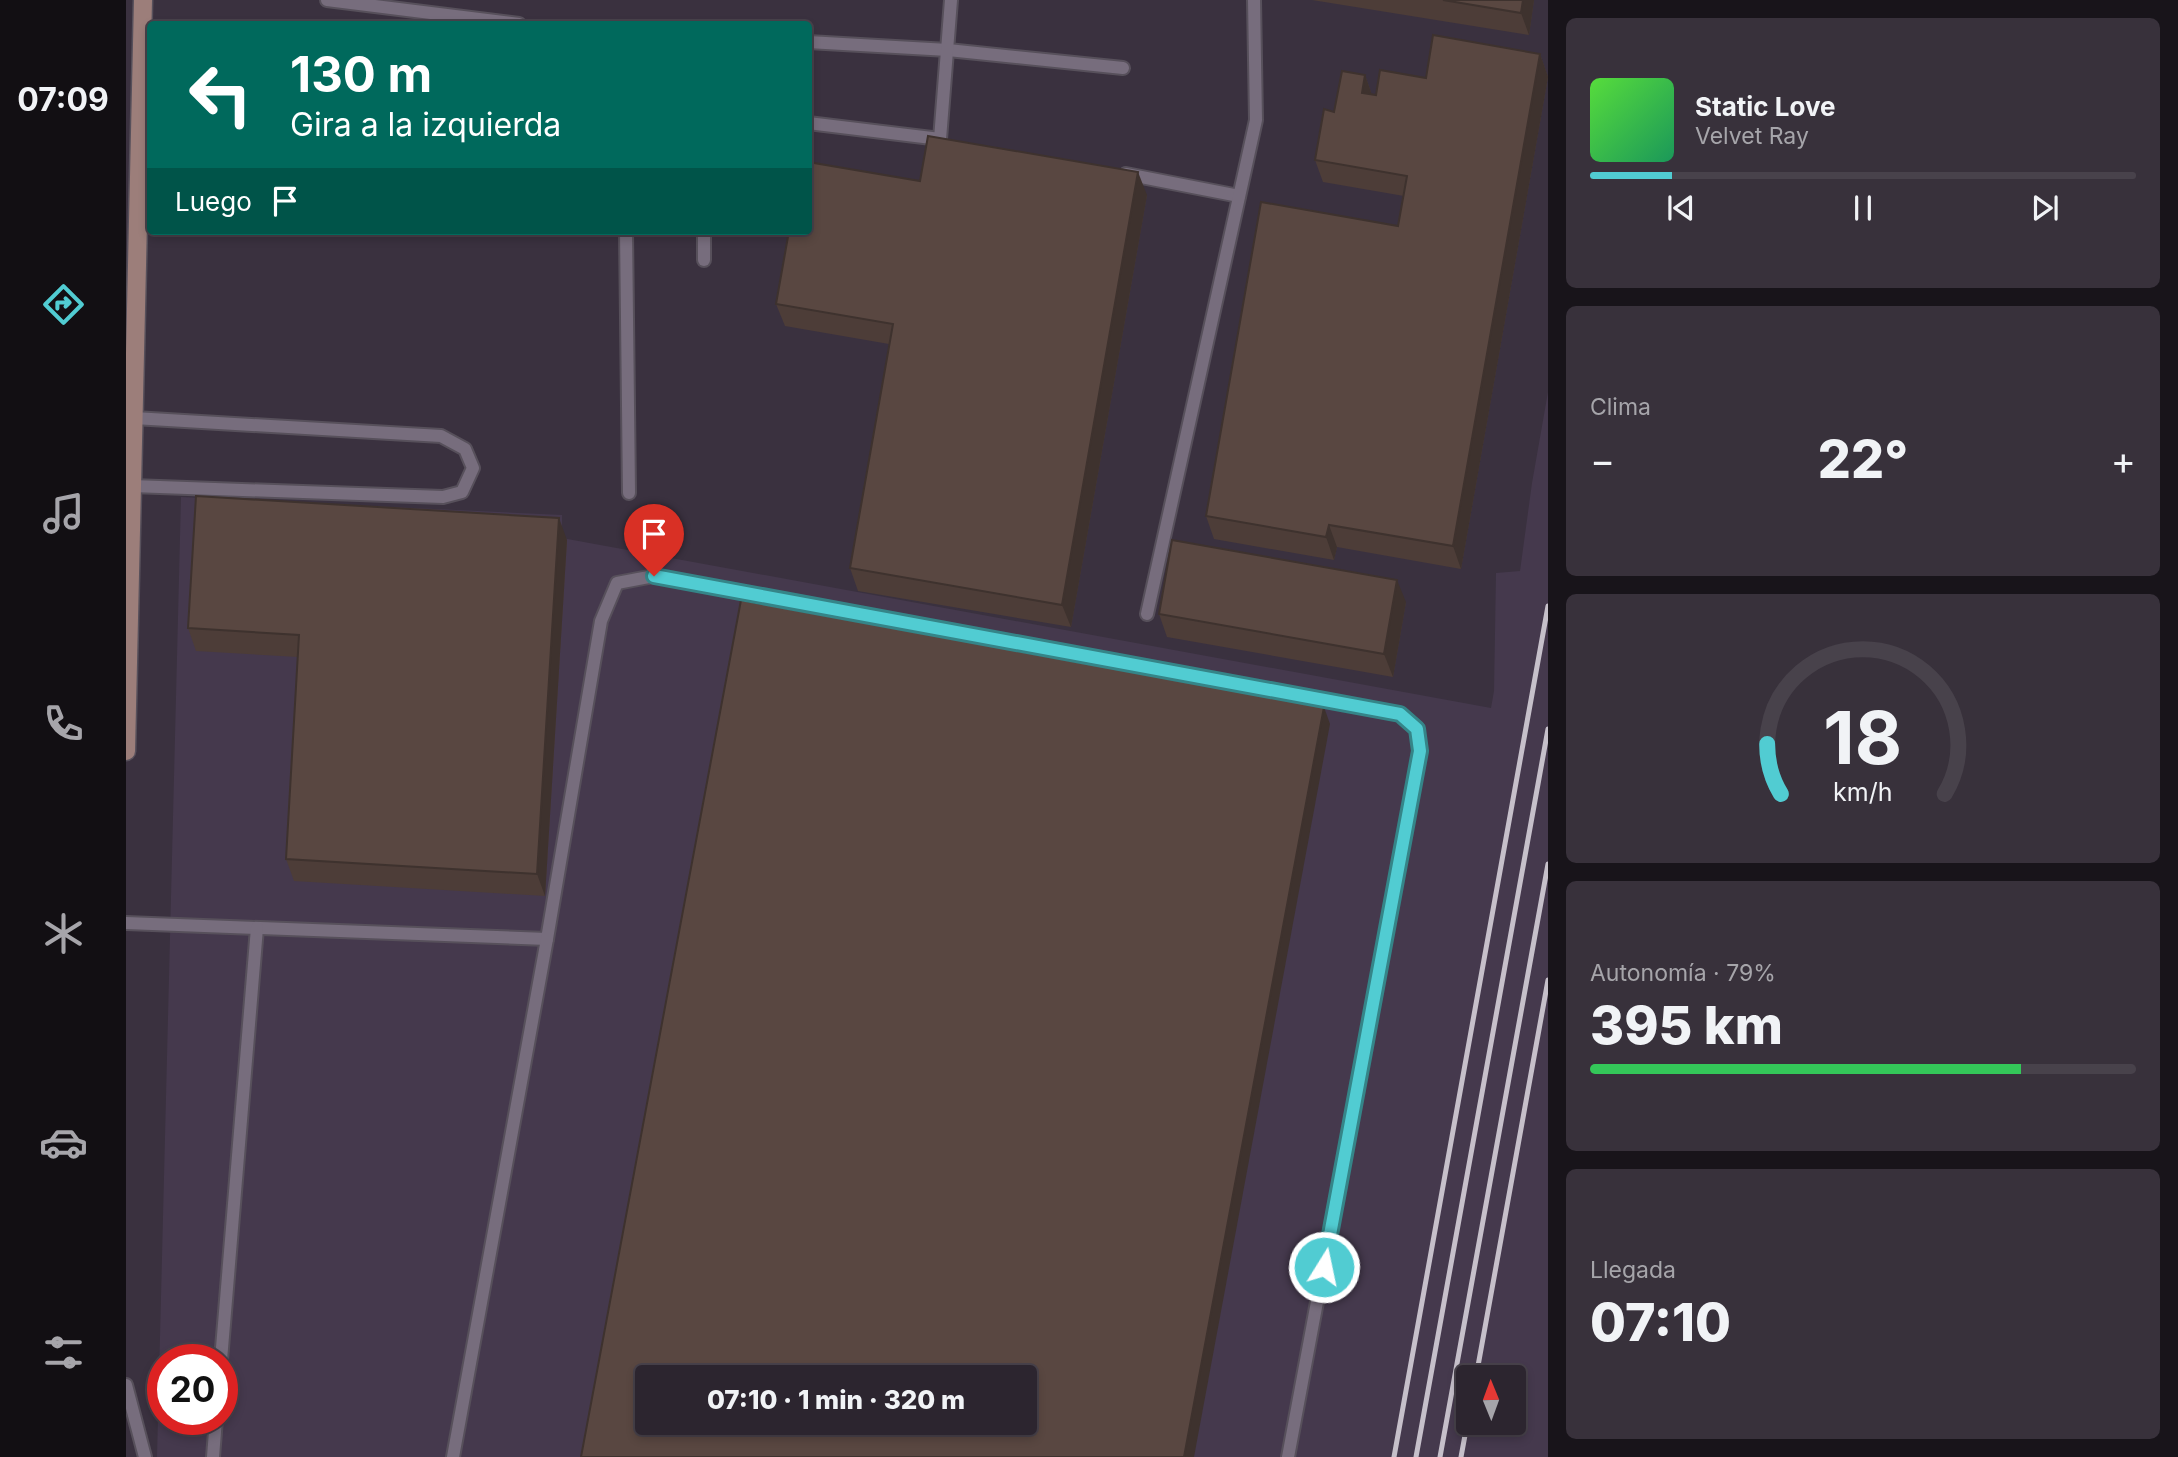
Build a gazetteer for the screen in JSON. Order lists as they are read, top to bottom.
{
  "north": "top",
  "page": {
    "tabs": "07:09",
    "turn": ["130 m", "Gira a la izquierda"],
    "song": ["Static Love", "Velvet Ray"],
    "then": "Luego",
    "tile": [
      "Clima",
      ["Autonomía · 79%", "395 km"],
      ["Llegada", "07:10"]
    ],
    "heat": ["−", "22°", "+"],
    "limit": "20",
    "trip": "07:10 · 1 min · 320 m",
    "gauge": ["18", "km/h"]
  }
}
